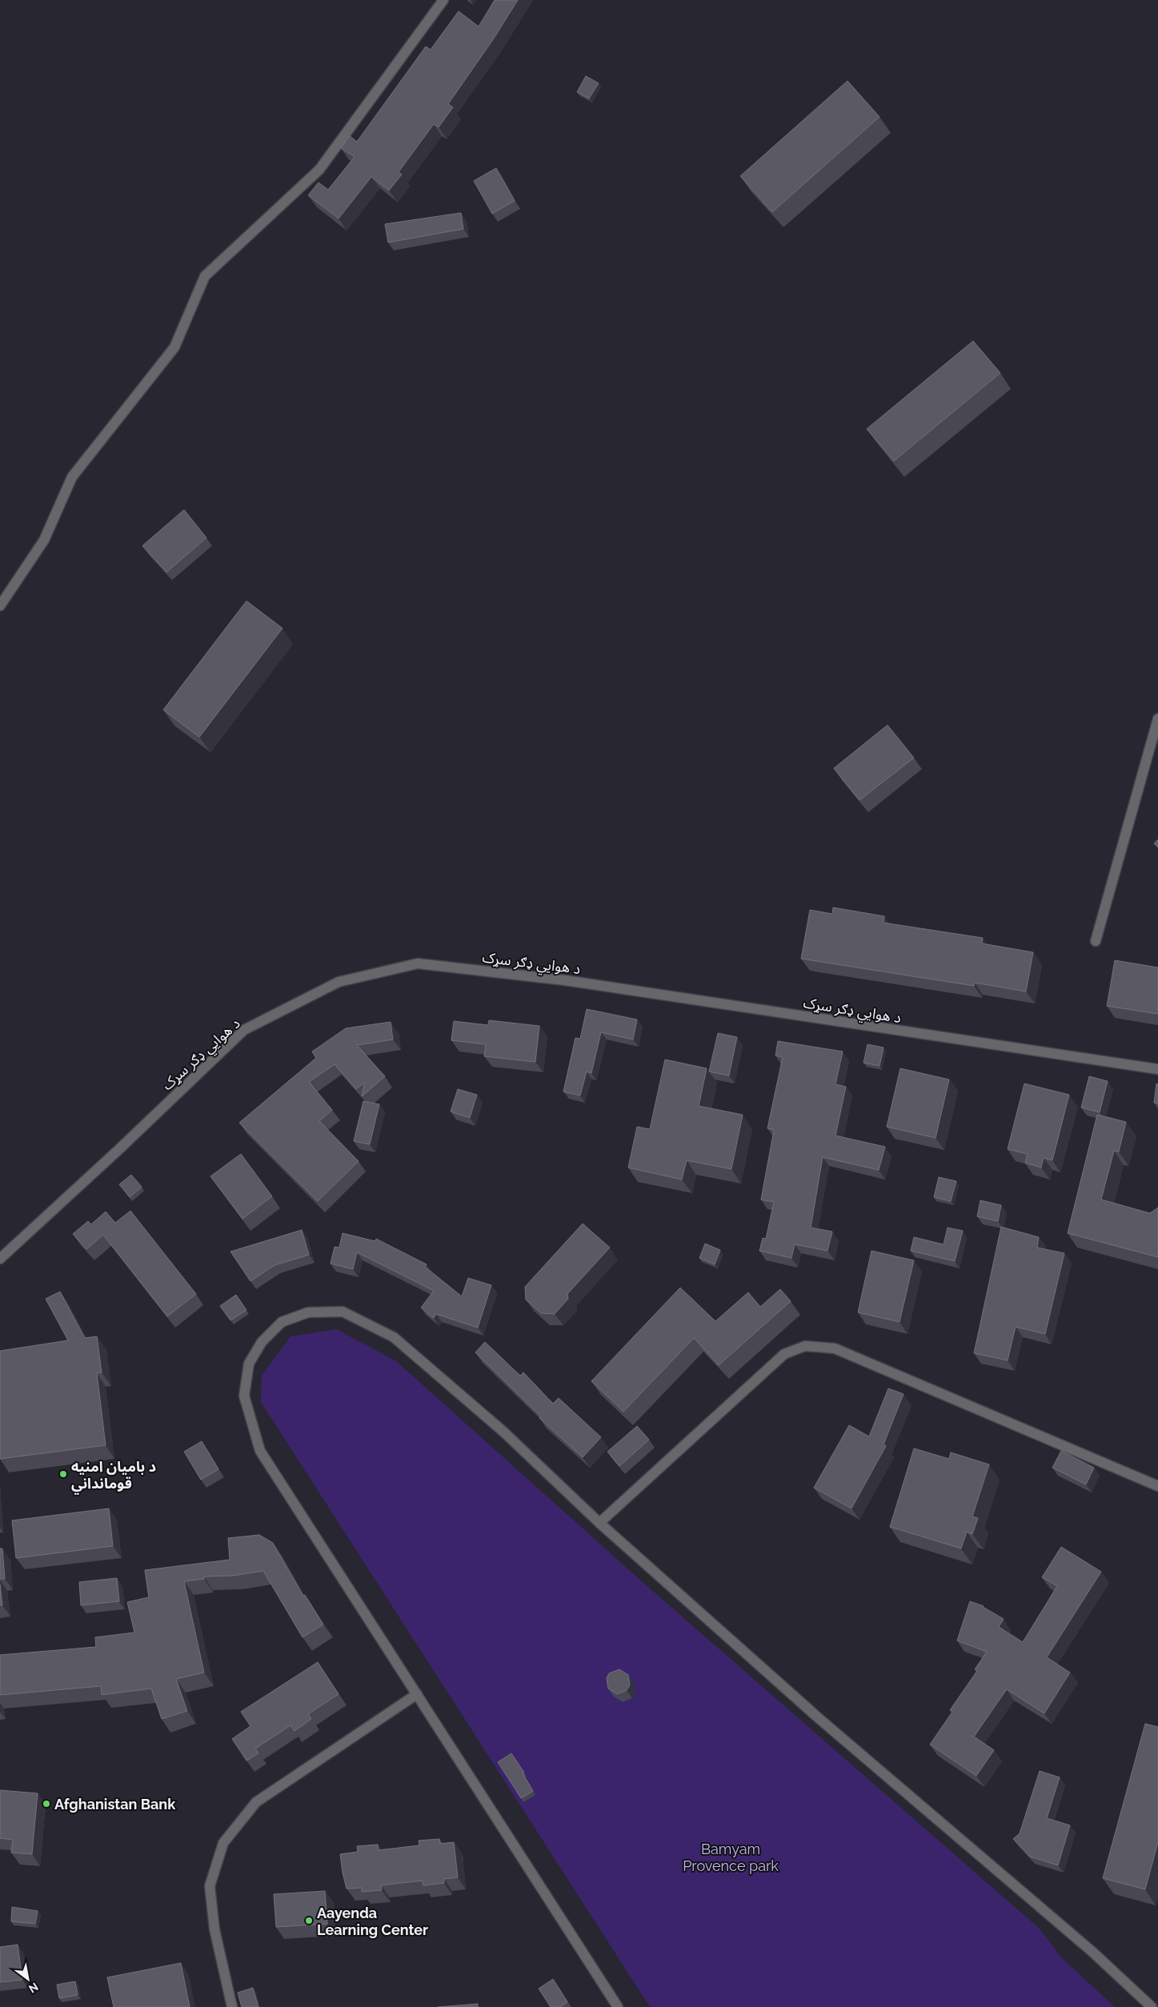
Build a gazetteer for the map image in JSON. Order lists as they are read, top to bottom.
{
  "streets": {
    "street": ["د هوايي ډګر سړک"]
  },
  "parks": ["Bamyam Provence park"],
  "places": ["د بامیان امنیه قومانداني", "Afghanistan Bank", "Aayenda Learning Center"],
  "north": "bottom right"
}
